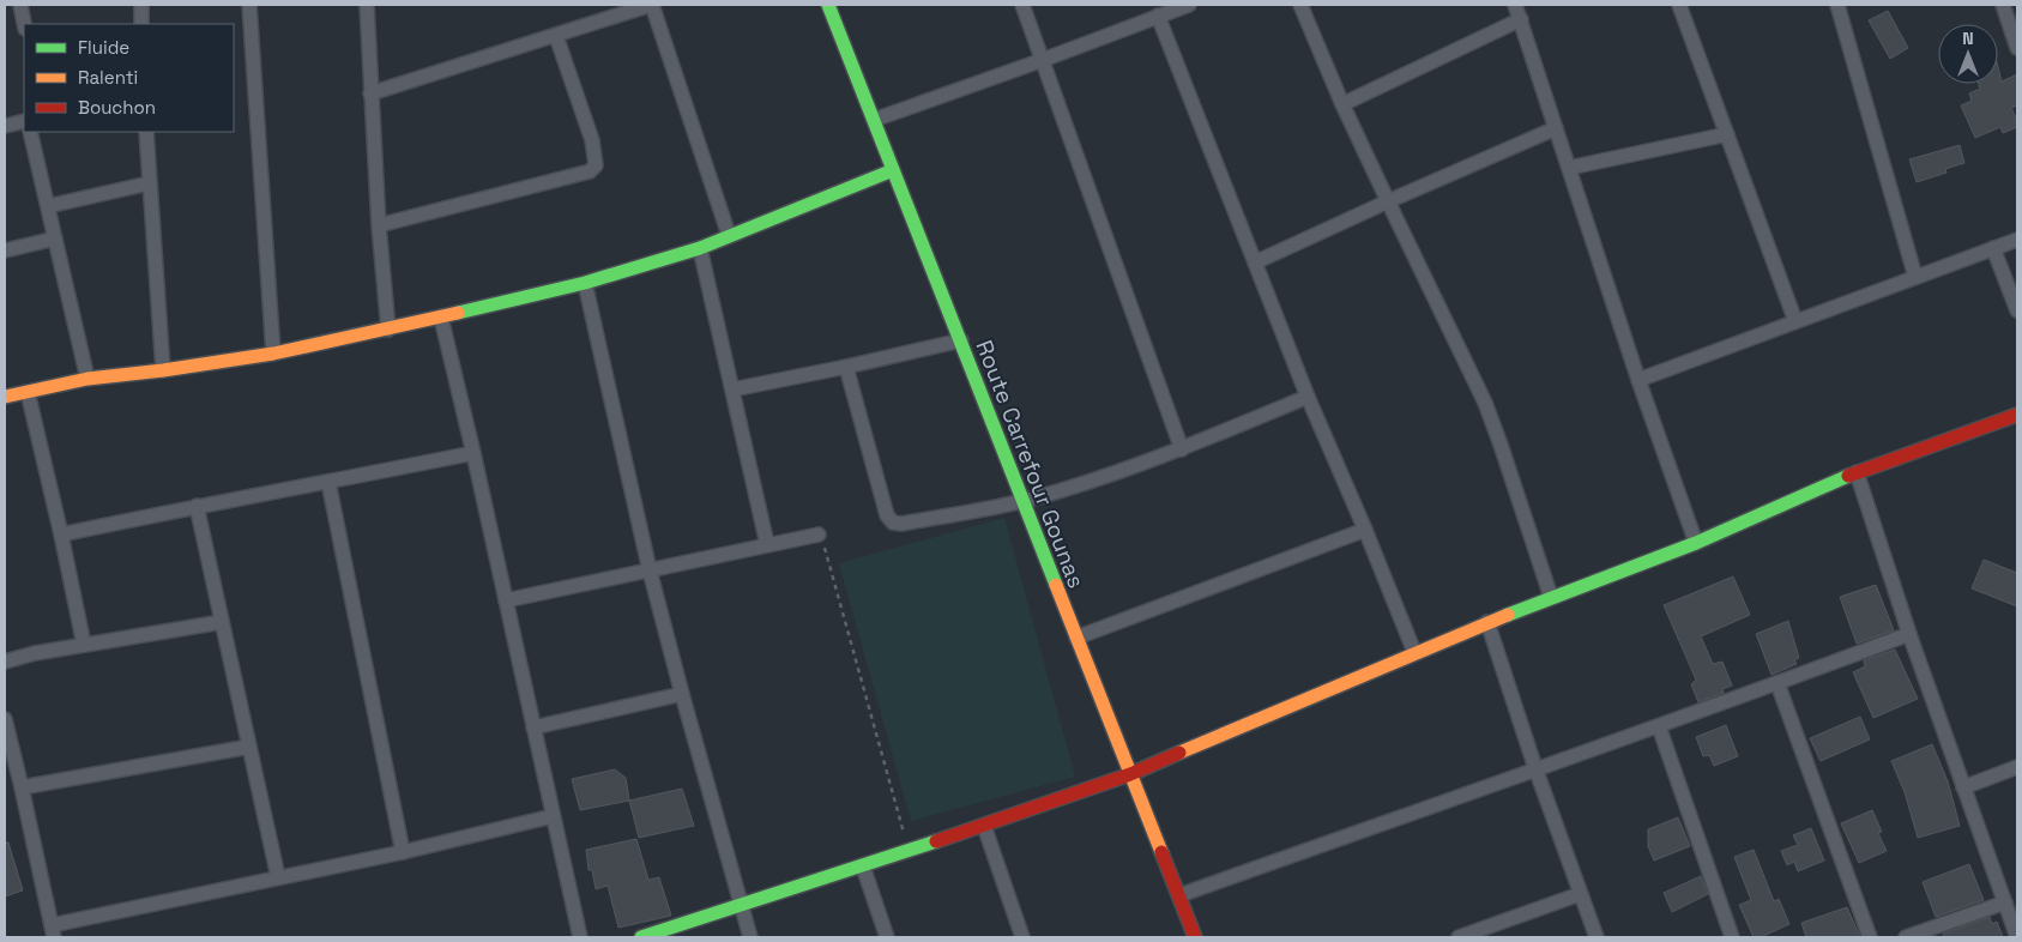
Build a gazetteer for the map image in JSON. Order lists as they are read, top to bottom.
{
  "streets": {
    "street": ["Route Carrefour Gounas"]
  },
  "legend": ["Fluide", "Ralenti", "Bouchon"],
  "north": "top"
}
